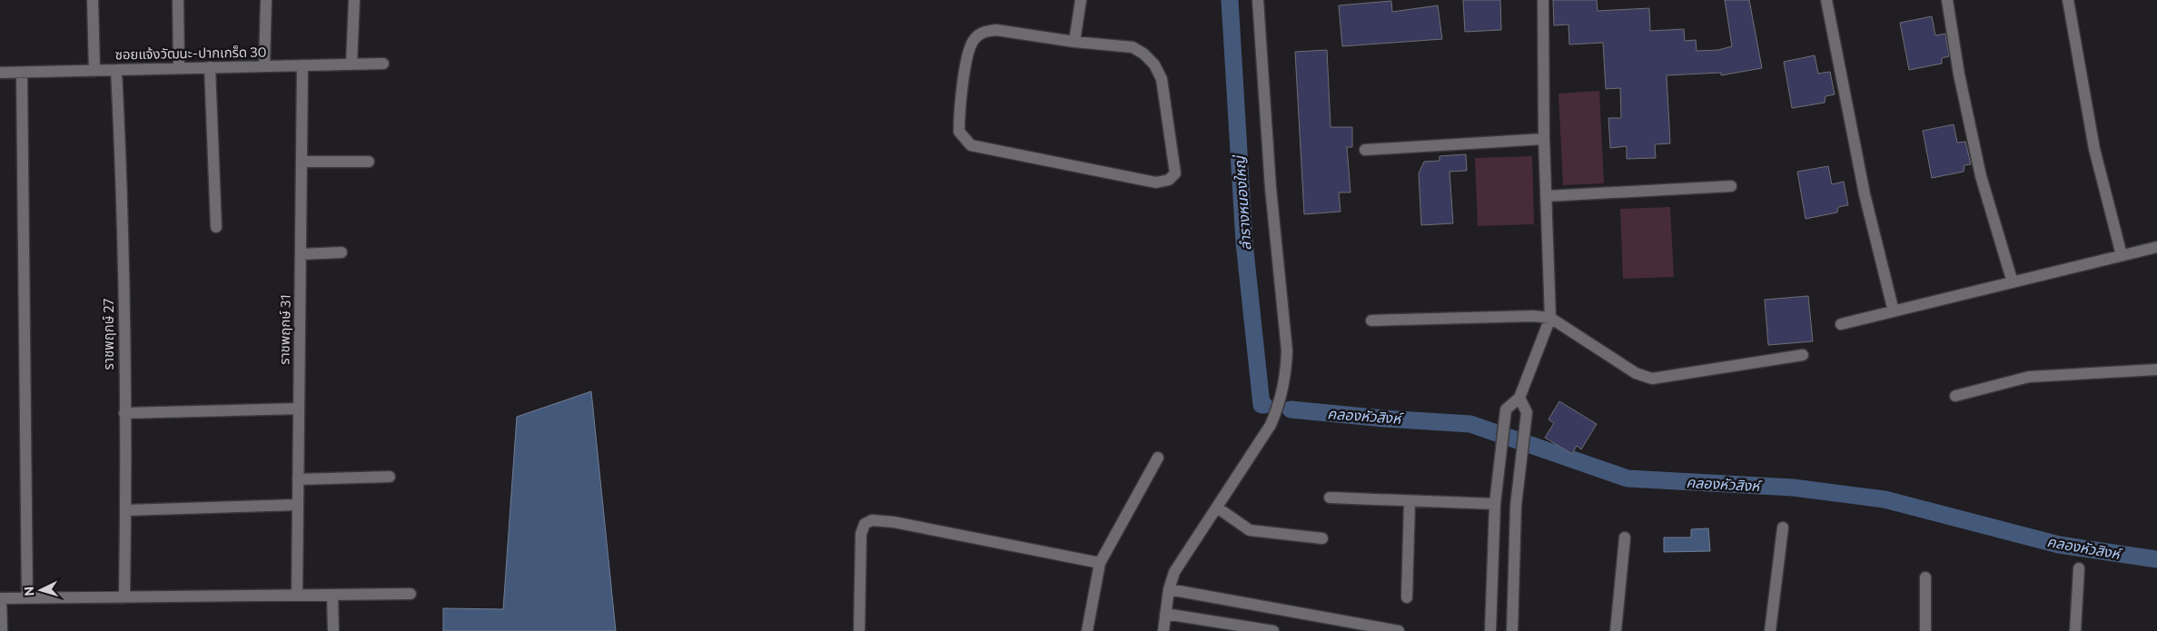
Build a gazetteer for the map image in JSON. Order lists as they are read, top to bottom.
{
  "streets": {
    "street": ["ซอยแจ้งวัฒนะ-ปากเกร็ด 30", "ราชพฤกษ์ 31", "ราชพฤกษ์ 27"]
  },
  "crossings": [
    ["ซอยแจ้งวัฒนะ-ปากเกร็ด 30", "ราชพฤกษ์ 31"],
    ["ซอยแจ้งวัฒนะ-ปากเกร็ด 30", "ราชพฤกษ์ 27"]
  ],
  "water": ["ลำรางหนองใหญ่", "คลองหัวสิงห์"],
  "north": "left"
}
